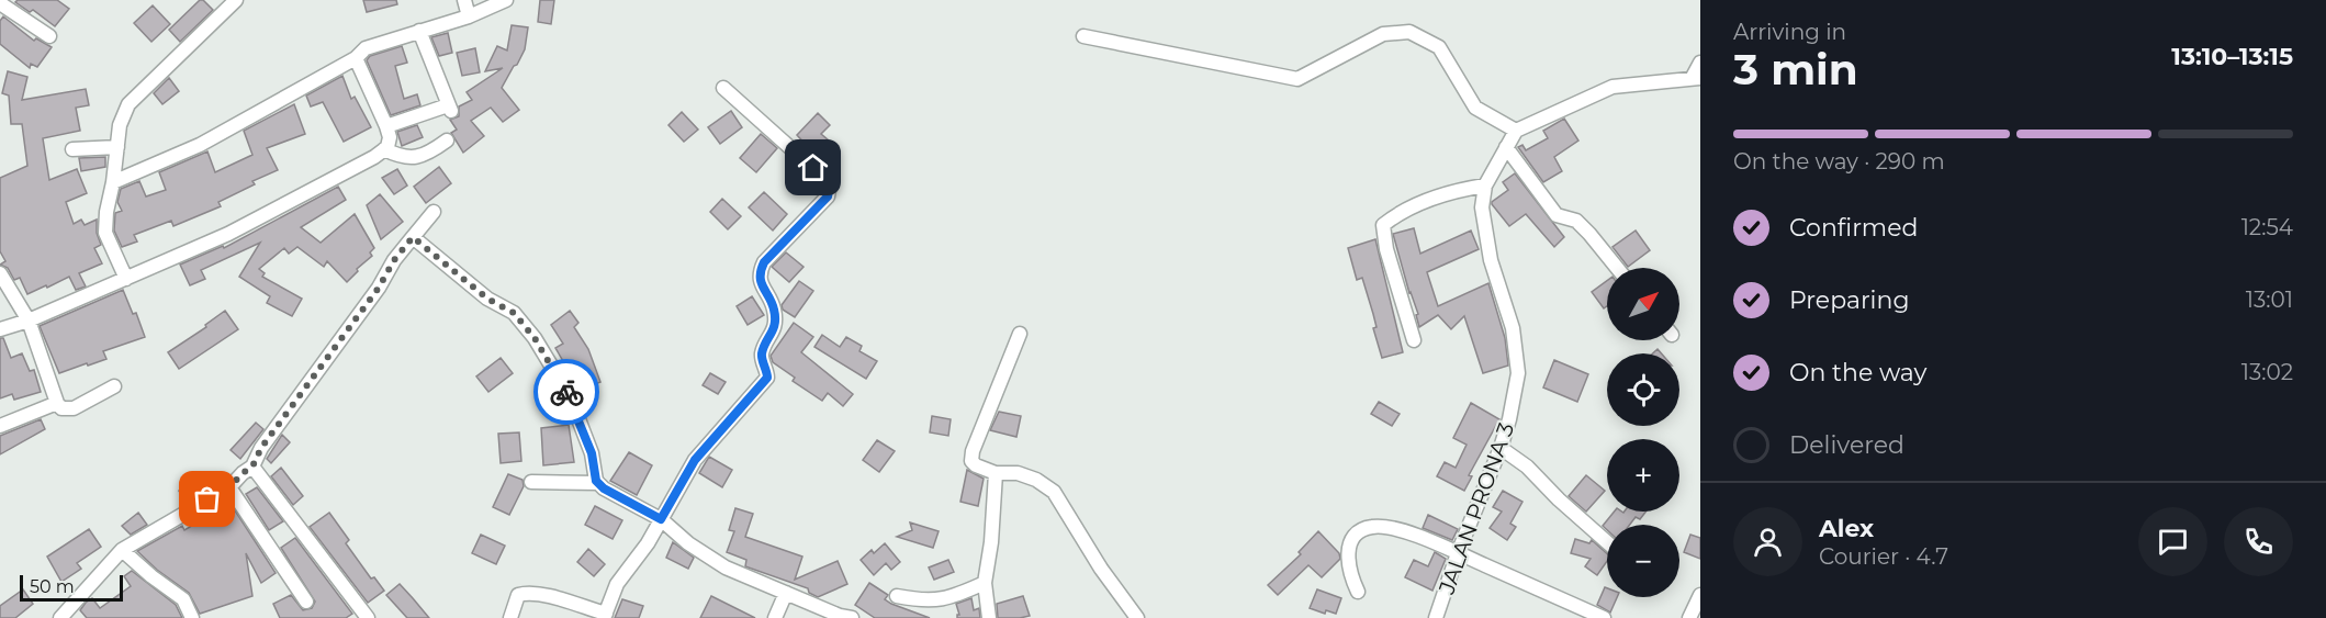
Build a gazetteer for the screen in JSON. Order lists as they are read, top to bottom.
{
  "streets": {
    "street": ["JALAN PRONA 3"]
  },
  "scale_bar": "50 m",
  "north": "top right",
  "page": {
    "heading": ["3 min", "Arriving in", "13:10–13:15"],
    "panel": ["Alex", "Courier · 4.7"],
    "bar": "On the way · 290 m",
    "list": [
      ["Confirmed", "12:54"],
      ["Preparing", "13:01"],
      ["On the way", "13:02"],
      "Delivered"
    ],
    "map_buttons": ["+", "−"],
    "scale": "50 m"
  }
}
